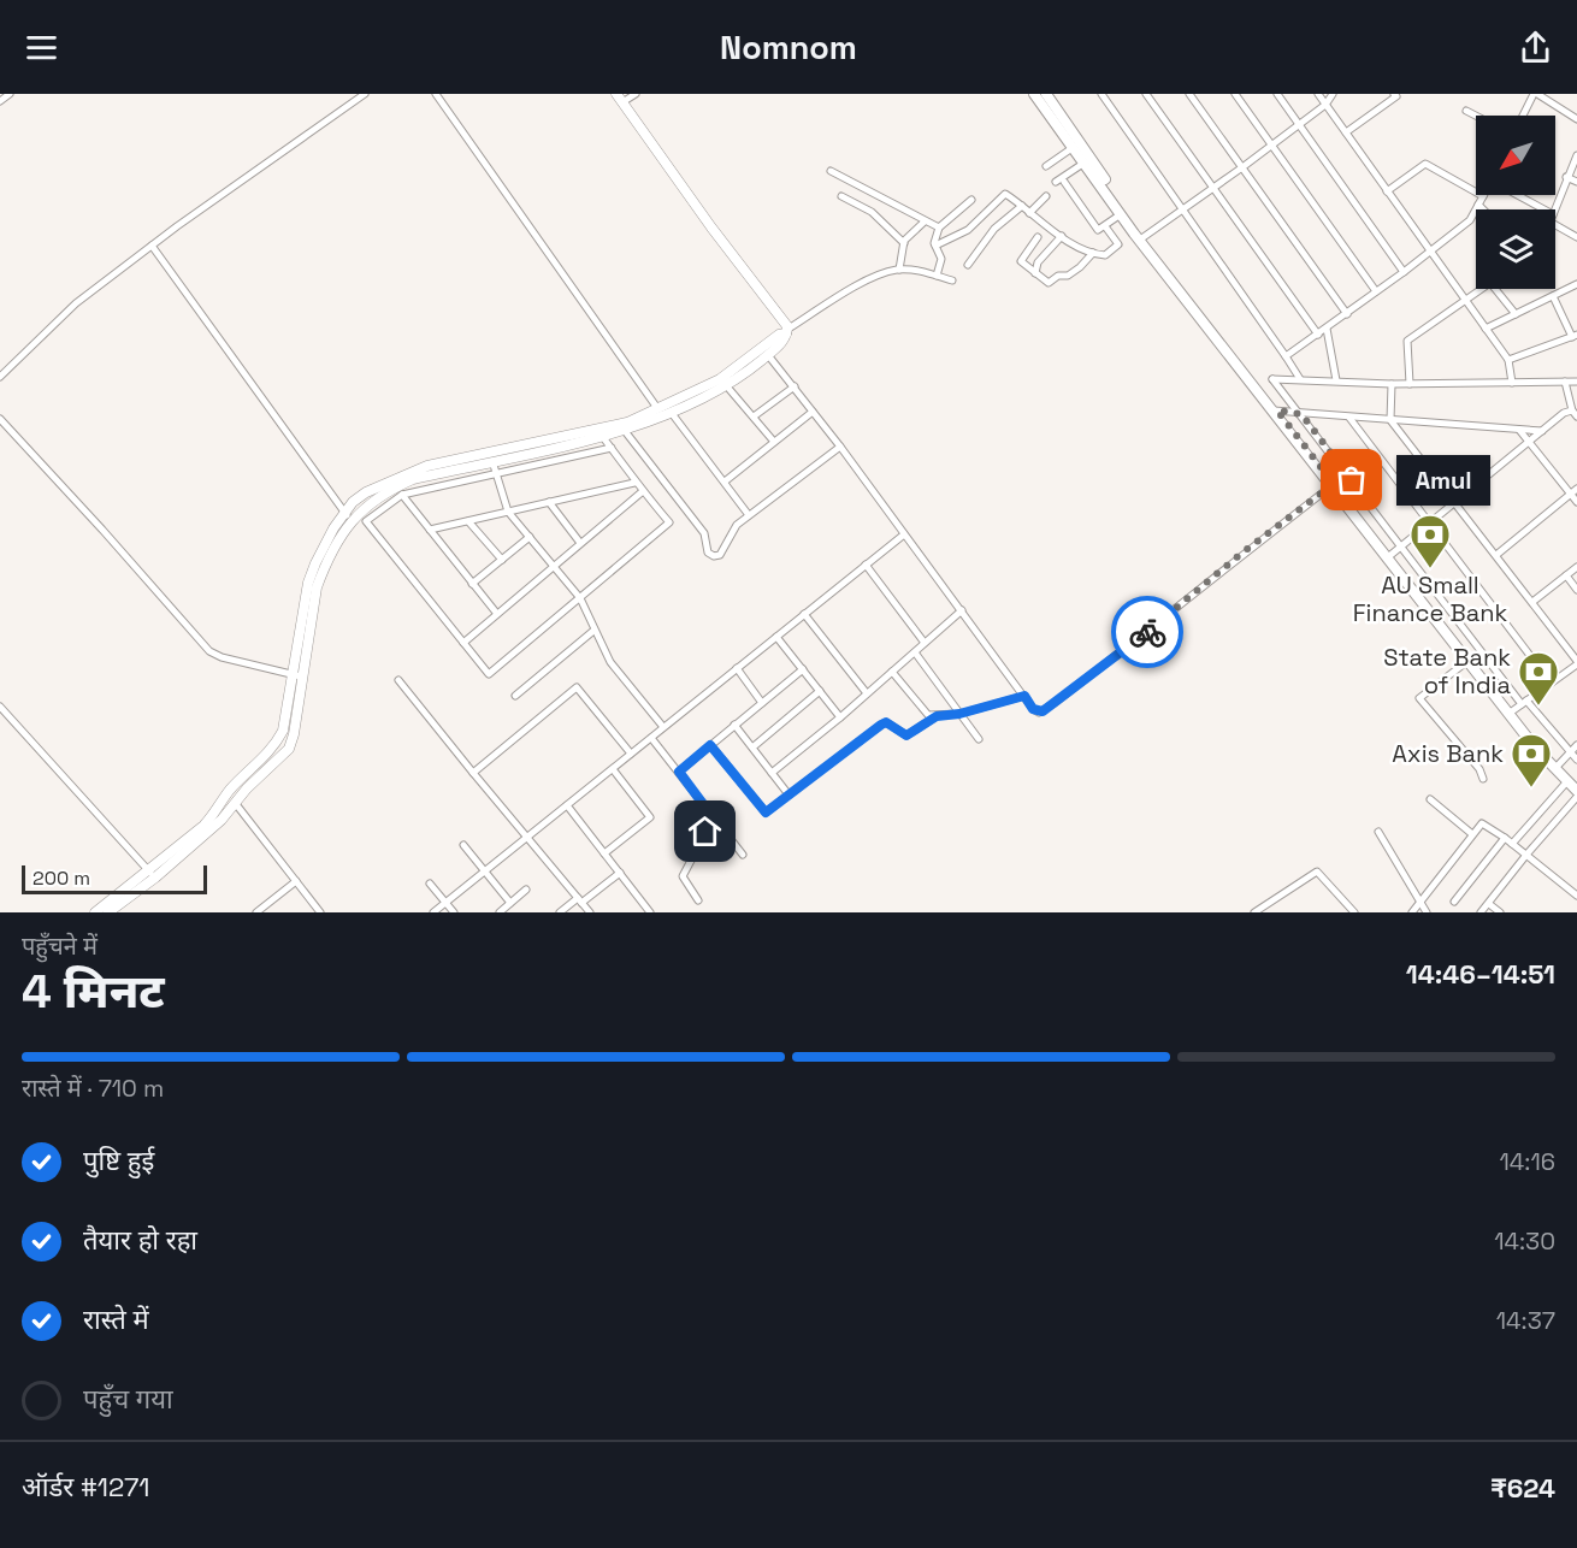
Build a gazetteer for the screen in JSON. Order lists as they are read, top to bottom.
{
  "places": {
    "other": ["Amul"],
    "bank": ["AU Small Finance Bank", "State Bank of India", "Axis Bank"]
  },
  "scale_bar": "200 m",
  "north": "bottom left",
  "page": {
    "header": "Nomnom",
    "bubble": "Amul",
    "scale": "200 m",
    "heading": ["4 मिनट", "पहुँचने में", "14:46–14:51"],
    "panel": ["ऑर्डर #1271", "₹624"],
    "bar": "रास्ते में · 710 m",
    "list": [
      ["पुष्टि हुई", "14:16"],
      ["तैयार हो रहा", "14:30"],
      ["रास्ते में", "14:37"],
      "पहुँच गया"
    ]
  }
}
